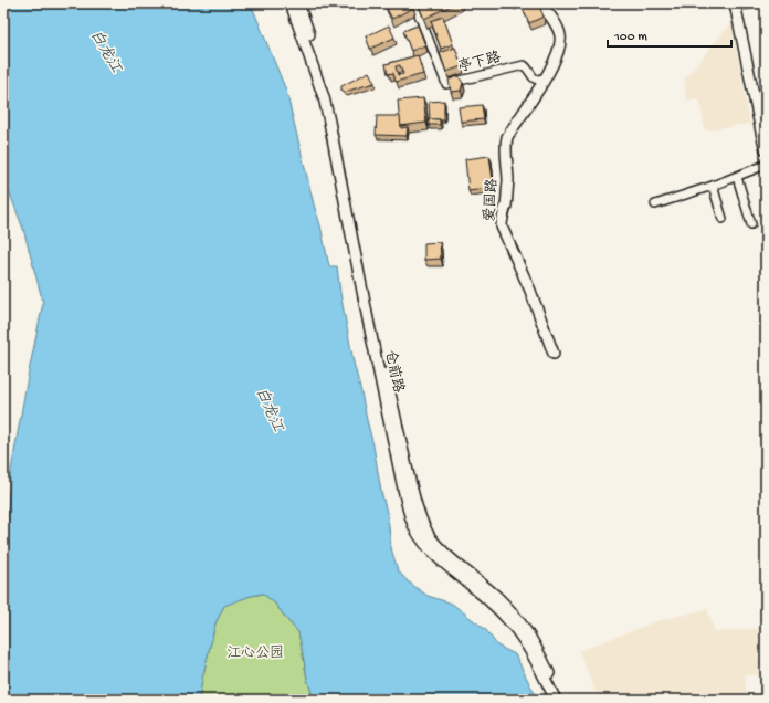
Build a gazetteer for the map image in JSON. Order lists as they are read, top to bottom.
{
  "streets": {
    "street": ["亭下路", "爱国路", "仓前路"]
  },
  "crossings": [
    ["亭下路", "爱国路"]
  ],
  "water": ["白龙江"],
  "parks": ["江心公园"],
  "scale_bar": "100 m"
}
